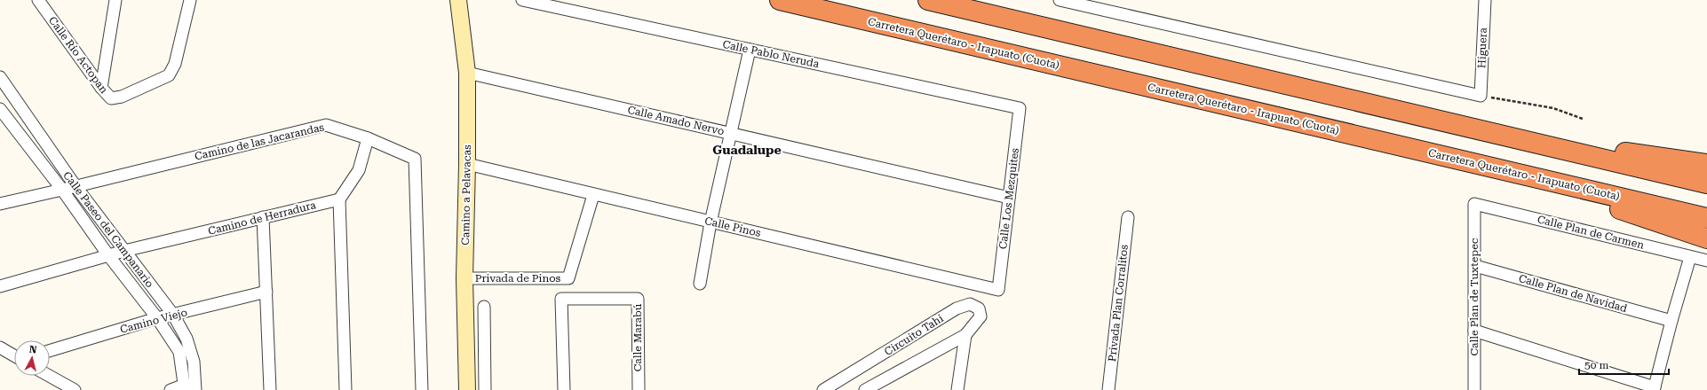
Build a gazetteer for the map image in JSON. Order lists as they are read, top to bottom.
{
  "streets": {
    "highway": ["Carretera Querétaro - Irapuato (Cuota)"],
    "street": [
      "Higuera",
      "Calle Pablo Neruda",
      "Calle Río Actopan",
      "Calle Amado Nervo",
      "Camino de las Jacarandas",
      "Camino a Pelavacas",
      "Calle Los Mezquites",
      "Camino de Herradura",
      "Calle Pinos",
      "Calle Paseo del Campanario",
      "Calle Plan de Carmen",
      "Privada de Pinos",
      "Calle Plan de Navidad",
      "Calle Plan de Tuxtepec",
      "Privada Plan Corralitos",
      "Camino Viejo",
      "Circuito Tahi",
      "Calle Marabú"
    ]
  },
  "crossings": [
    ["Calle Pablo Neruda", "Calle Los Mezquites"],
    ["Calle Amado Nervo", "Camino a Pelavacas"],
    ["Calle Amado Nervo", "Calle Los Mezquites"],
    ["Camino de las Jacarandas", "Calle Paseo del Campanario"],
    ["Camino a Pelavacas", "Calle Pinos"],
    ["Camino a Pelavacas", "Privada de Pinos"],
    ["Calle Los Mezquites", "Calle Pinos"],
    ["Camino de Herradura", "Calle Paseo del Campanario"],
    ["Calle Pinos", "Privada de Pinos"],
    ["Calle Paseo del Campanario", "Camino Viejo"],
    ["Calle Plan de Carmen", "Calle Plan de Tuxtepec"],
    ["Calle Plan de Navidad", "Calle Plan de Tuxtepec"]
  ],
  "districts": ["Guadalupe"],
  "scale_bar": "50 m",
  "north": "top"
}
